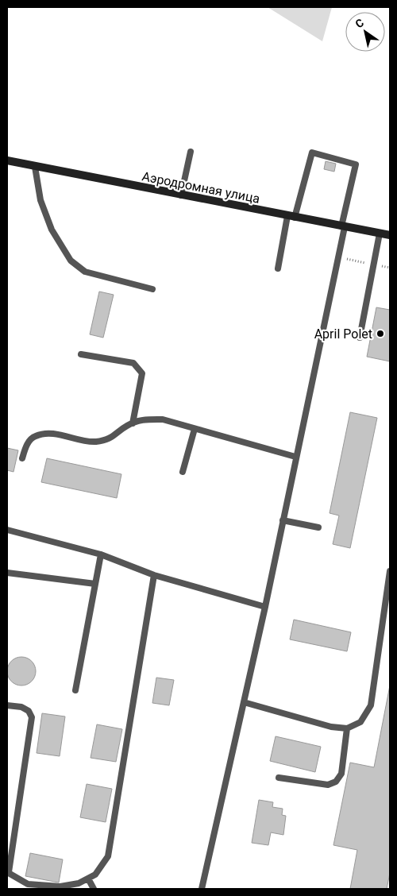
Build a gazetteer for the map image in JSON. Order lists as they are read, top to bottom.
{
  "streets": {
    "street": ["Аэродромная улица"]
  },
  "places": ["April Polet"],
  "north": "top left"
}
